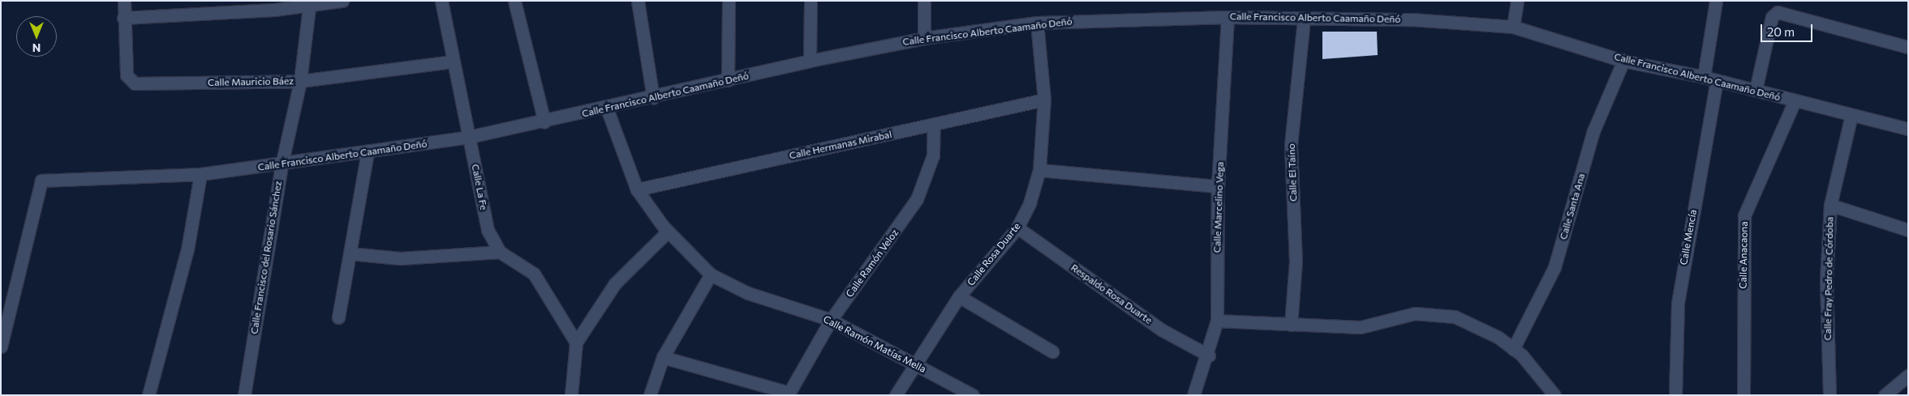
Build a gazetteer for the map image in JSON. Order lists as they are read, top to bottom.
{
  "streets": {
    "street": [
      "Calle Francisco Alberto Caamaño Deñó",
      "Calle Mauricio Báez",
      "Calle Hermanas Mirabal",
      "Calle El Taíno",
      "Calle La Fe",
      "Calle Santa Ana",
      "Calle Marcelino Vega",
      "Calle Mencía",
      "Calle Rosa Duarte",
      "Calle Anacaona",
      "Calle Francisco del Rosario Sánchez",
      "Calle Ramón Veloz",
      "Calle Fray Pedro de Córdoba",
      "Respaldo Rosa Duarte",
      "Calle Ramón Matías Mella"
    ]
  },
  "crossings": [
    ["Calle Francisco Alberto Caamaño Deñó", "Calle El Taíno"],
    ["Calle Francisco Alberto Caamaño Deñó", "Calle La Fe"],
    ["Calle Francisco Alberto Caamaño Deñó", "Calle Santa Ana"],
    ["Calle Francisco Alberto Caamaño Deñó", "Calle Marcelino Vega"],
    ["Calle Francisco Alberto Caamaño Deñó", "Calle Mencía"],
    ["Calle Francisco Alberto Caamaño Deñó", "Calle Rosa Duarte"],
    ["Calle Francisco Alberto Caamaño Deñó", "Calle Anacaona"],
    ["Calle Francisco Alberto Caamaño Deñó", "Calle Francisco del Rosario Sánchez"],
    ["Calle Francisco Alberto Caamaño Deñó", "Calle Fray Pedro de Córdoba"],
    ["Calle Francisco Alberto Caamaño Deñó", "Calle Ramón Matías Mella"],
    ["Calle Mauricio Báez", "Calle La Fe"],
    ["Calle Mauricio Báez", "Calle Francisco del Rosario Sánchez"],
    ["Calle Hermanas Mirabal", "Calle Rosa Duarte"],
    ["Calle Hermanas Mirabal", "Calle Ramón Veloz"],
    ["Calle Hermanas Mirabal", "Calle Ramón Matías Mella"],
    ["Calle Marcelino Vega", "Respaldo Rosa Duarte"],
    ["Calle Rosa Duarte", "Respaldo Rosa Duarte"],
    ["Calle Rosa Duarte", "Calle Ramón Matías Mella"],
    ["Calle Ramón Veloz", "Calle Ramón Matías Mella"]
  ],
  "scale_bar": "20 m",
  "north": "bottom"
}
